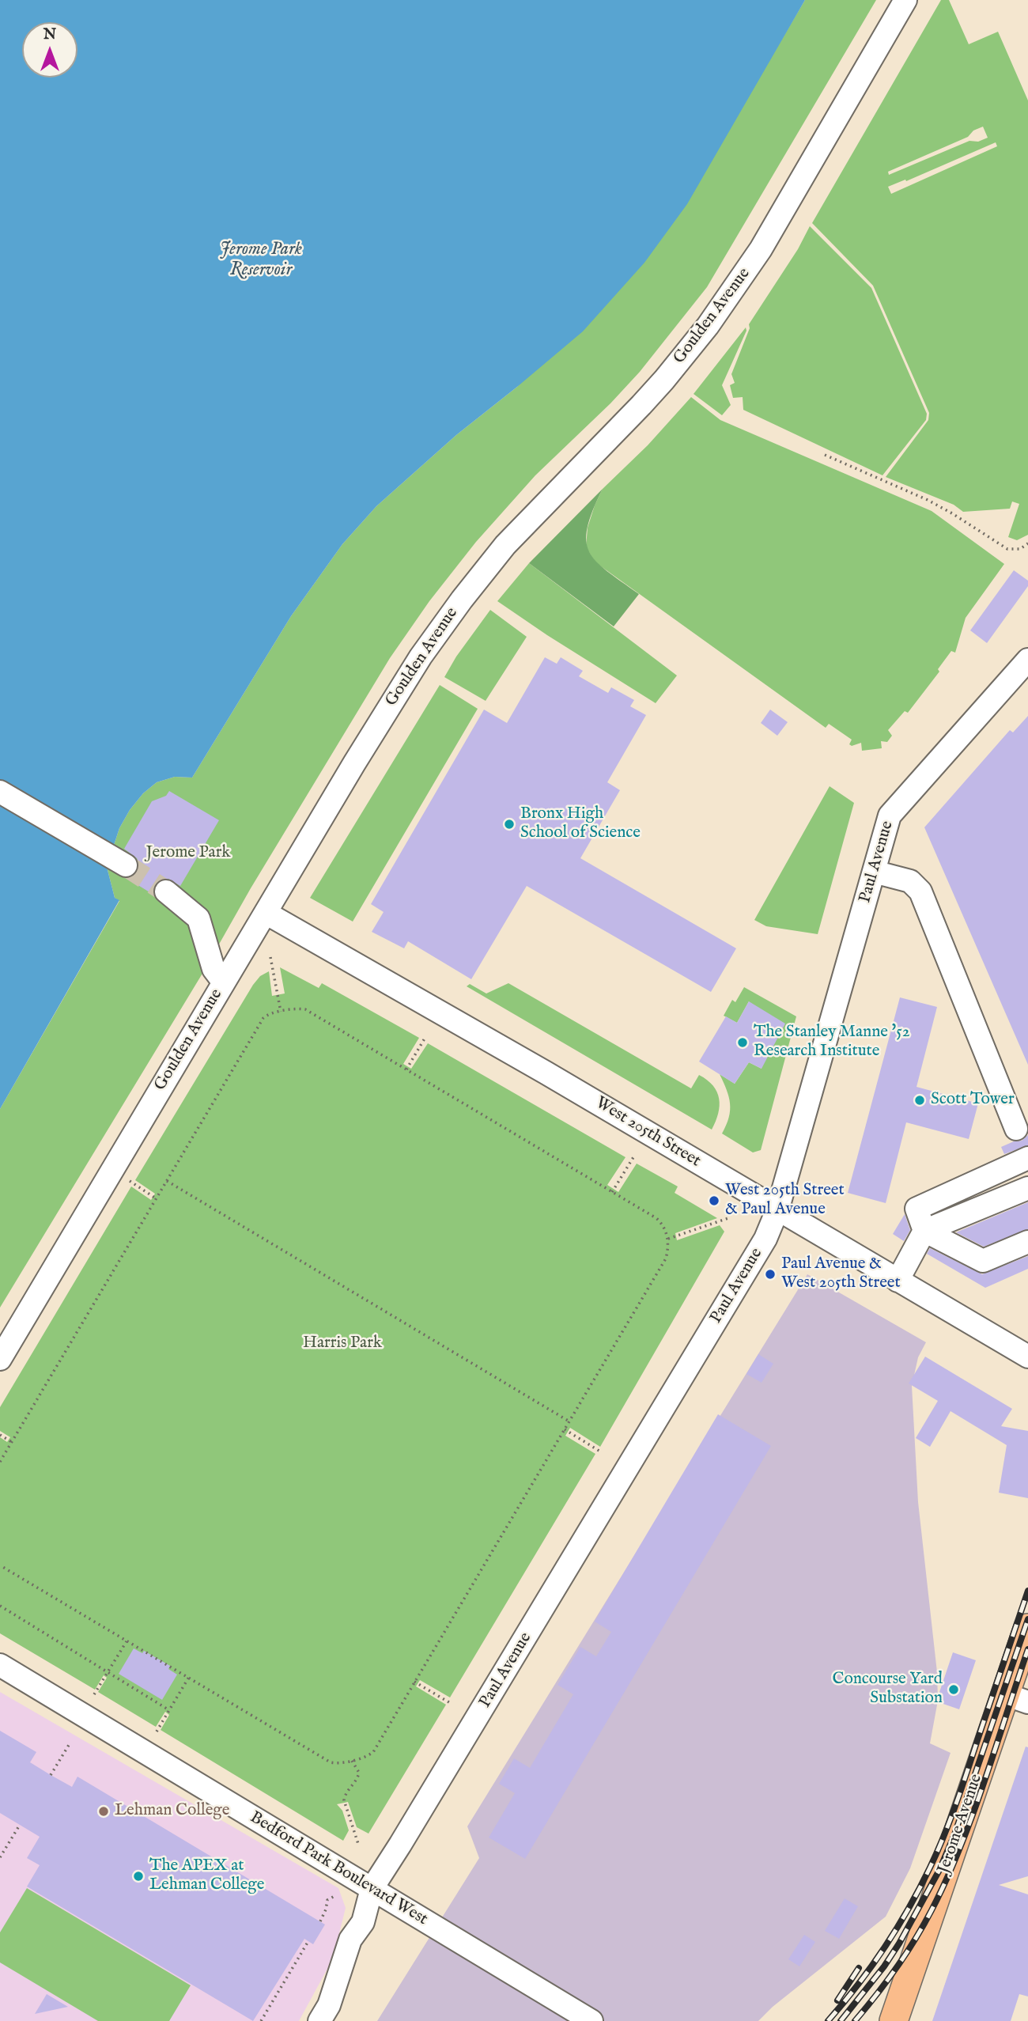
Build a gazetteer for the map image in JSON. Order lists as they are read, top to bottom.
{
  "streets": {
    "main road": ["Jerome Avenue"],
    "street": [
      "Goulden Avenue",
      "Paul Avenue",
      "West 205th Street",
      "Bedford Park Boulevard West"
    ]
  },
  "crossings": [
    ["Goulden Avenue", "West 205th Street"],
    ["Paul Avenue", "West 205th Street"],
    ["Paul Avenue", "Bedford Park Boulevard West"]
  ],
  "water": ["Jerome Park Reservoir"],
  "parks": ["Jerome Park", "Harris Park"],
  "places": [
    "Bronx High School of Science",
    "The Stanley Manne '52 Research Institute",
    "Scott Tower",
    "West 205th Street & Paul Avenue",
    "Paul Avenue & West 205th Street",
    "Concourse Yard Substation",
    "Lehman College",
    "The APEX at Lehman College"
  ],
  "north": "top"
}
